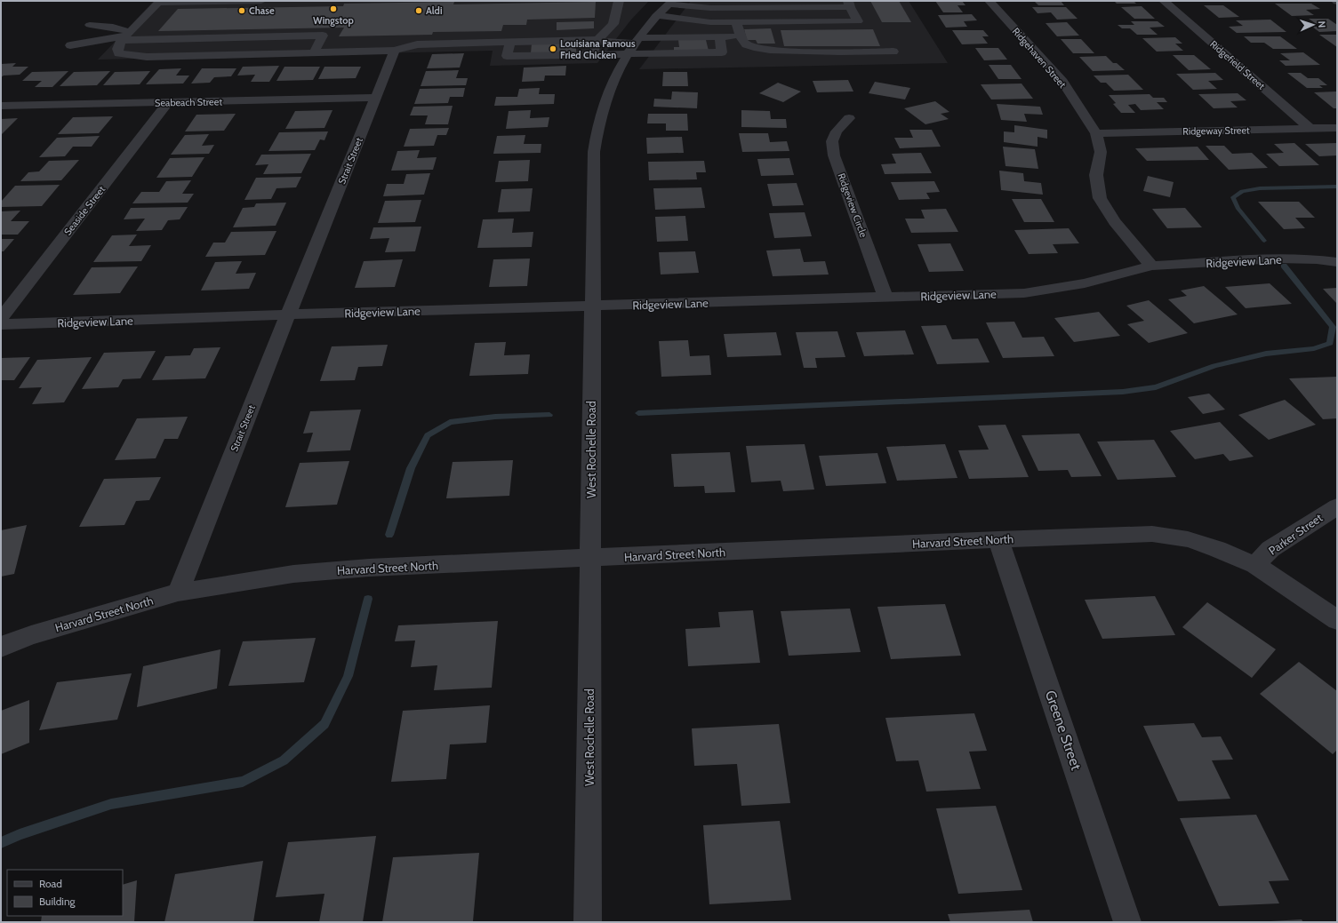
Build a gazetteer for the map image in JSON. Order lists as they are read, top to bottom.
{
  "streets": {
    "street": [
      "Ridgehaven Street",
      "Ridgefield Street",
      "Seabeach Street",
      "Ridgeway Street",
      "Strait Street",
      "Ridgeview Circle",
      "Seaside Street",
      "Ridgeview Lane",
      "West Rochelle Road",
      "Parker Street",
      "Harvard Street North",
      "Greene Street"
    ]
  },
  "crossings": [
    ["Ridgehaven Street", "Ridgeway Street"],
    ["Ridgehaven Street", "Ridgeview Lane"],
    ["Ridgefield Street", "Ridgeway Street"],
    ["Seabeach Street", "Strait Street"],
    ["Seabeach Street", "Seaside Street"],
    ["Strait Street", "Ridgeview Lane"],
    ["Strait Street", "Harvard Street North"],
    ["Ridgeview Circle", "Ridgeview Lane"],
    ["Ridgeview Lane", "West Rochelle Road"],
    ["West Rochelle Road", "Harvard Street North"],
    ["Parker Street", "Harvard Street North"],
    ["Harvard Street North", "Greene Street"]
  ],
  "places": [
    "Wingstop",
    "Chase",
    "Aldi",
    "Louisiana Famous Fried Chicken"
  ],
  "legend": ["Road", "Building"],
  "north": "right"
}
